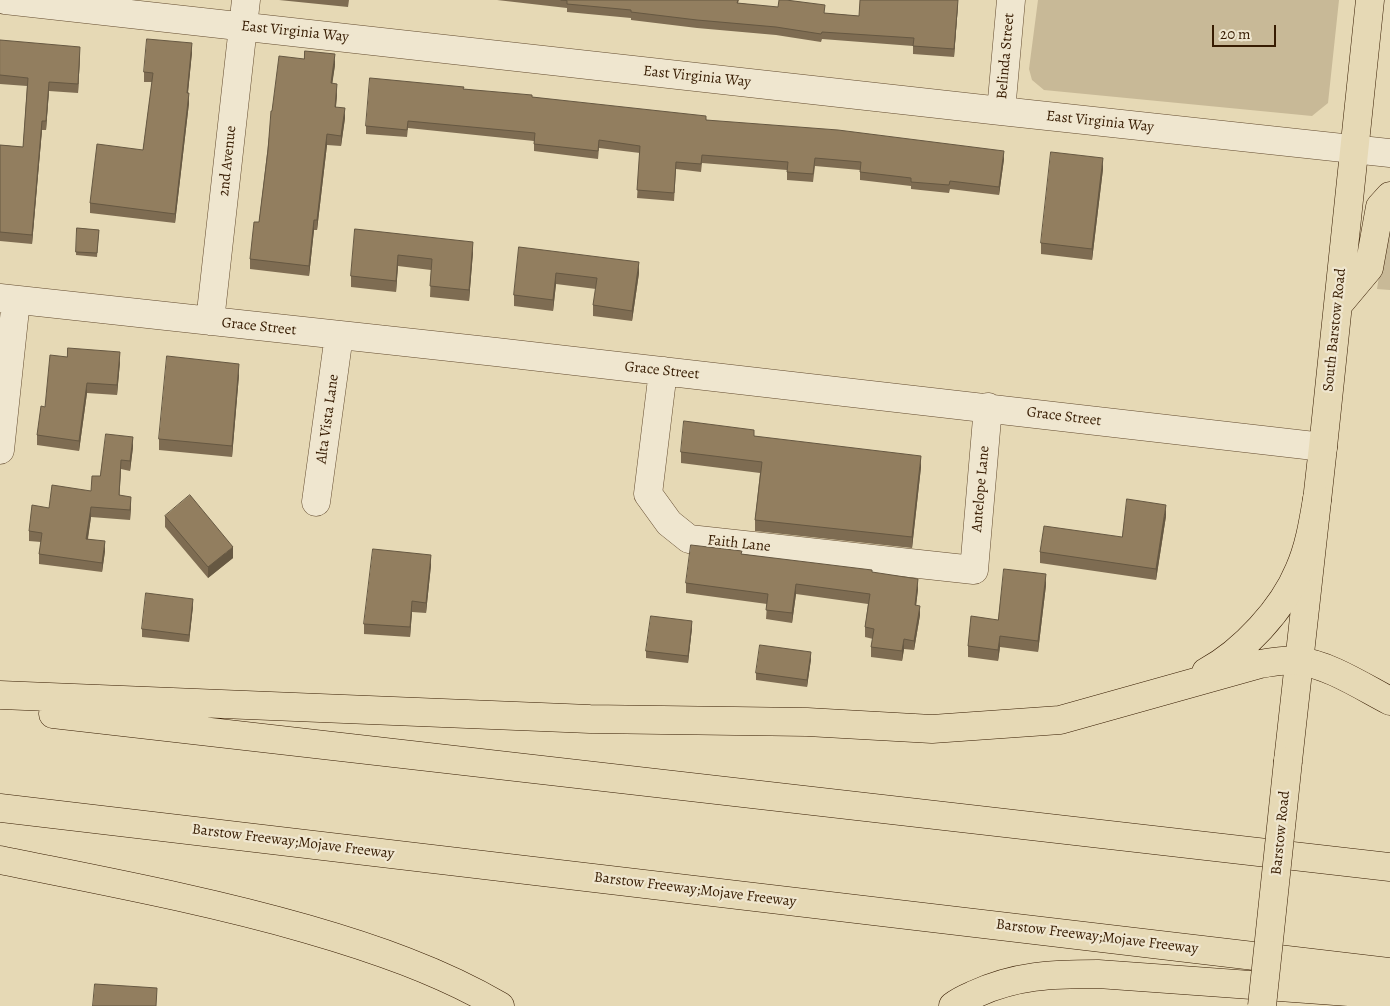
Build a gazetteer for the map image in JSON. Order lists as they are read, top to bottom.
{
  "streets": {
    "main road": ["South Barstow Road", "Barstow Road", "Barstow Freeway;Mojave Freeway"],
    "street": [
      "East Virginia Way",
      "Belinda Street",
      "2nd Avenue",
      "Grace Street",
      "Alta Vista Lane",
      "Antelope Lane",
      "Faith Lane"
    ]
  },
  "crossings": [
    ["East Virginia Way", "Belinda Street"],
    ["East Virginia Way", "2nd Avenue"],
    ["East Virginia Way", "South Barstow Road"],
    ["2nd Avenue", "Grace Street"],
    ["Grace Street", "South Barstow Road"],
    ["Grace Street", "Alta Vista Lane"],
    ["Grace Street", "Antelope Lane"],
    ["Grace Street", "Faith Lane"],
    ["South Barstow Road", "Barstow Road"],
    ["Antelope Lane", "Faith Lane"]
  ],
  "scale_bar": "20 m"
}
